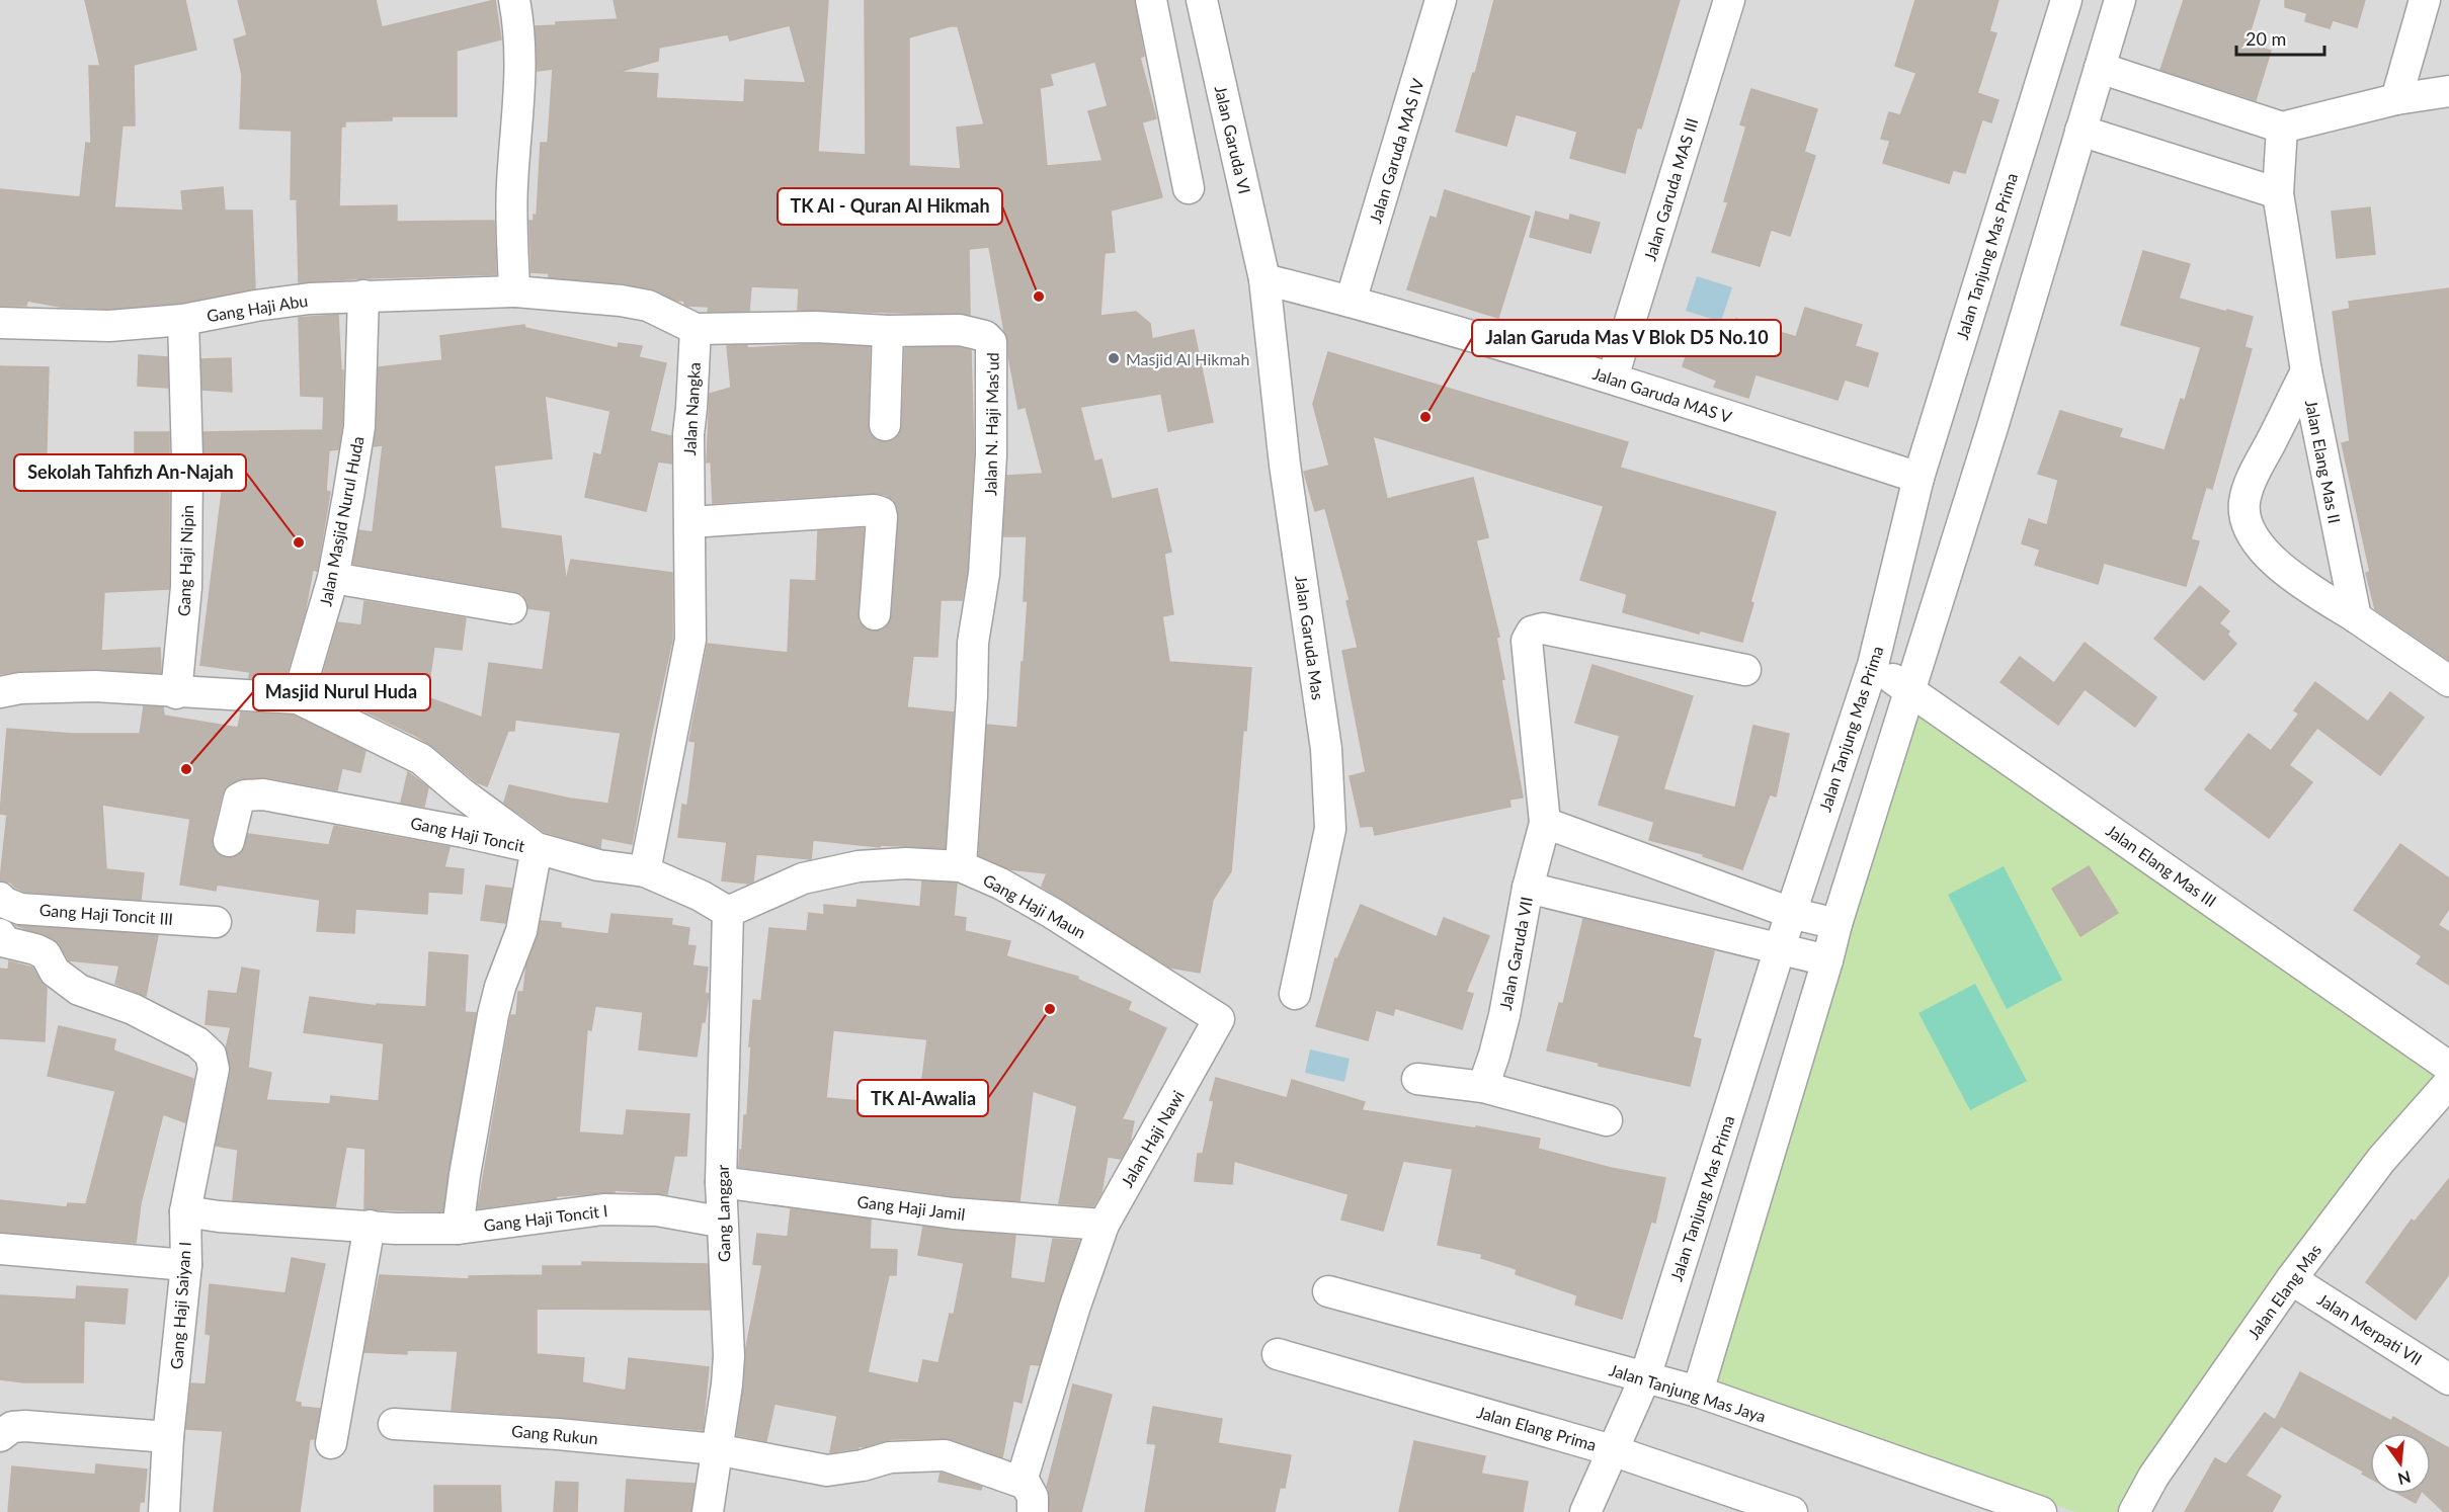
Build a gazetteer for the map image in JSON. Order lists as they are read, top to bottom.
{
  "streets": {
    "street": [
      "Jalan Garuda VI",
      "Jalan Garuda MAS IV",
      "Jalan Garuda MAS III",
      "Jalan Tanjung Mas Prima",
      "Gang Haji Abu",
      "Jalan Garuda MAS V",
      "Jalan Nangka",
      "Jalan N. Haji Mas'ud",
      "Jalan Elang Mas II",
      "Jalan Masjid Nurul Huda",
      "Gang Haji Nipin",
      "Jalan Garuda Mas",
      "Gang Haji Toncit",
      "Jalan Elang Mas III",
      "Gang Haji Maun",
      "Gang Haji Toncit III",
      "Jalan Garuda VII",
      "Jalan Haji Nawi",
      "Gang Haji Jamil",
      "Gang Langgar",
      "Gang Haji Toncit I",
      "Jalan Elang Mas",
      "Gang Haji Saiyan I",
      "Jalan Merpati VII",
      "Jalan Tanjung Mas Jaya",
      "Jalan Elang Prima",
      "Gang Rukun"
    ]
  },
  "crossings": [
    ["Jalan Garuda VI", "Jalan Garuda MAS V"],
    ["Jalan Garuda VI", "Jalan Garuda Mas"],
    ["Jalan Garuda MAS IV", "Jalan Garuda MAS V"],
    ["Jalan Garuda MAS III", "Jalan Garuda MAS V"],
    ["Jalan Tanjung Mas Prima", "Jalan Garuda MAS V"],
    ["Jalan Tanjung Mas Prima", "Jalan Elang Mas III"],
    ["Jalan Tanjung Mas Prima", "Jalan Garuda VII"],
    ["Jalan Tanjung Mas Prima", "Jalan Tanjung Mas Jaya"],
    ["Jalan Tanjung Mas Prima", "Jalan Elang Prima"],
    ["Gang Haji Abu", "Jalan Masjid Nurul Huda"],
    ["Gang Haji Abu", "Gang Haji Nipin"],
    ["Jalan Garuda MAS V", "Jalan Garuda Mas"],
    ["Jalan Nangka", "Jalan N. Haji Mas'ud"],
    ["Jalan N. Haji Mas'ud", "Gang Haji Maun"],
    ["Gang Haji Toncit", "Gang Haji Toncit I"],
    ["Gang Haji Maun", "Jalan Haji Nawi"],
    ["Gang Haji Maun", "Gang Langgar"],
    ["Jalan Haji Nawi", "Gang Haji Jamil"],
    ["Gang Haji Jamil", "Gang Langgar"],
    ["Gang Langgar", "Gang Haji Toncit I"],
    ["Gang Langgar", "Gang Rukun"],
    ["Jalan Elang Mas", "Jalan Merpati VII"]
  ],
  "places": [
    "TK Al - Quran Al Hikmah",
    "Masjid Al Hikmah",
    "Jalan Garuda Mas V Blok D5 No.10",
    "Sekolah Tahfizh An-Najah",
    "Masjid Nurul Huda",
    "TK Al-Awalia"
  ],
  "scale_bar": "20 m",
  "north": "bottom"
}
